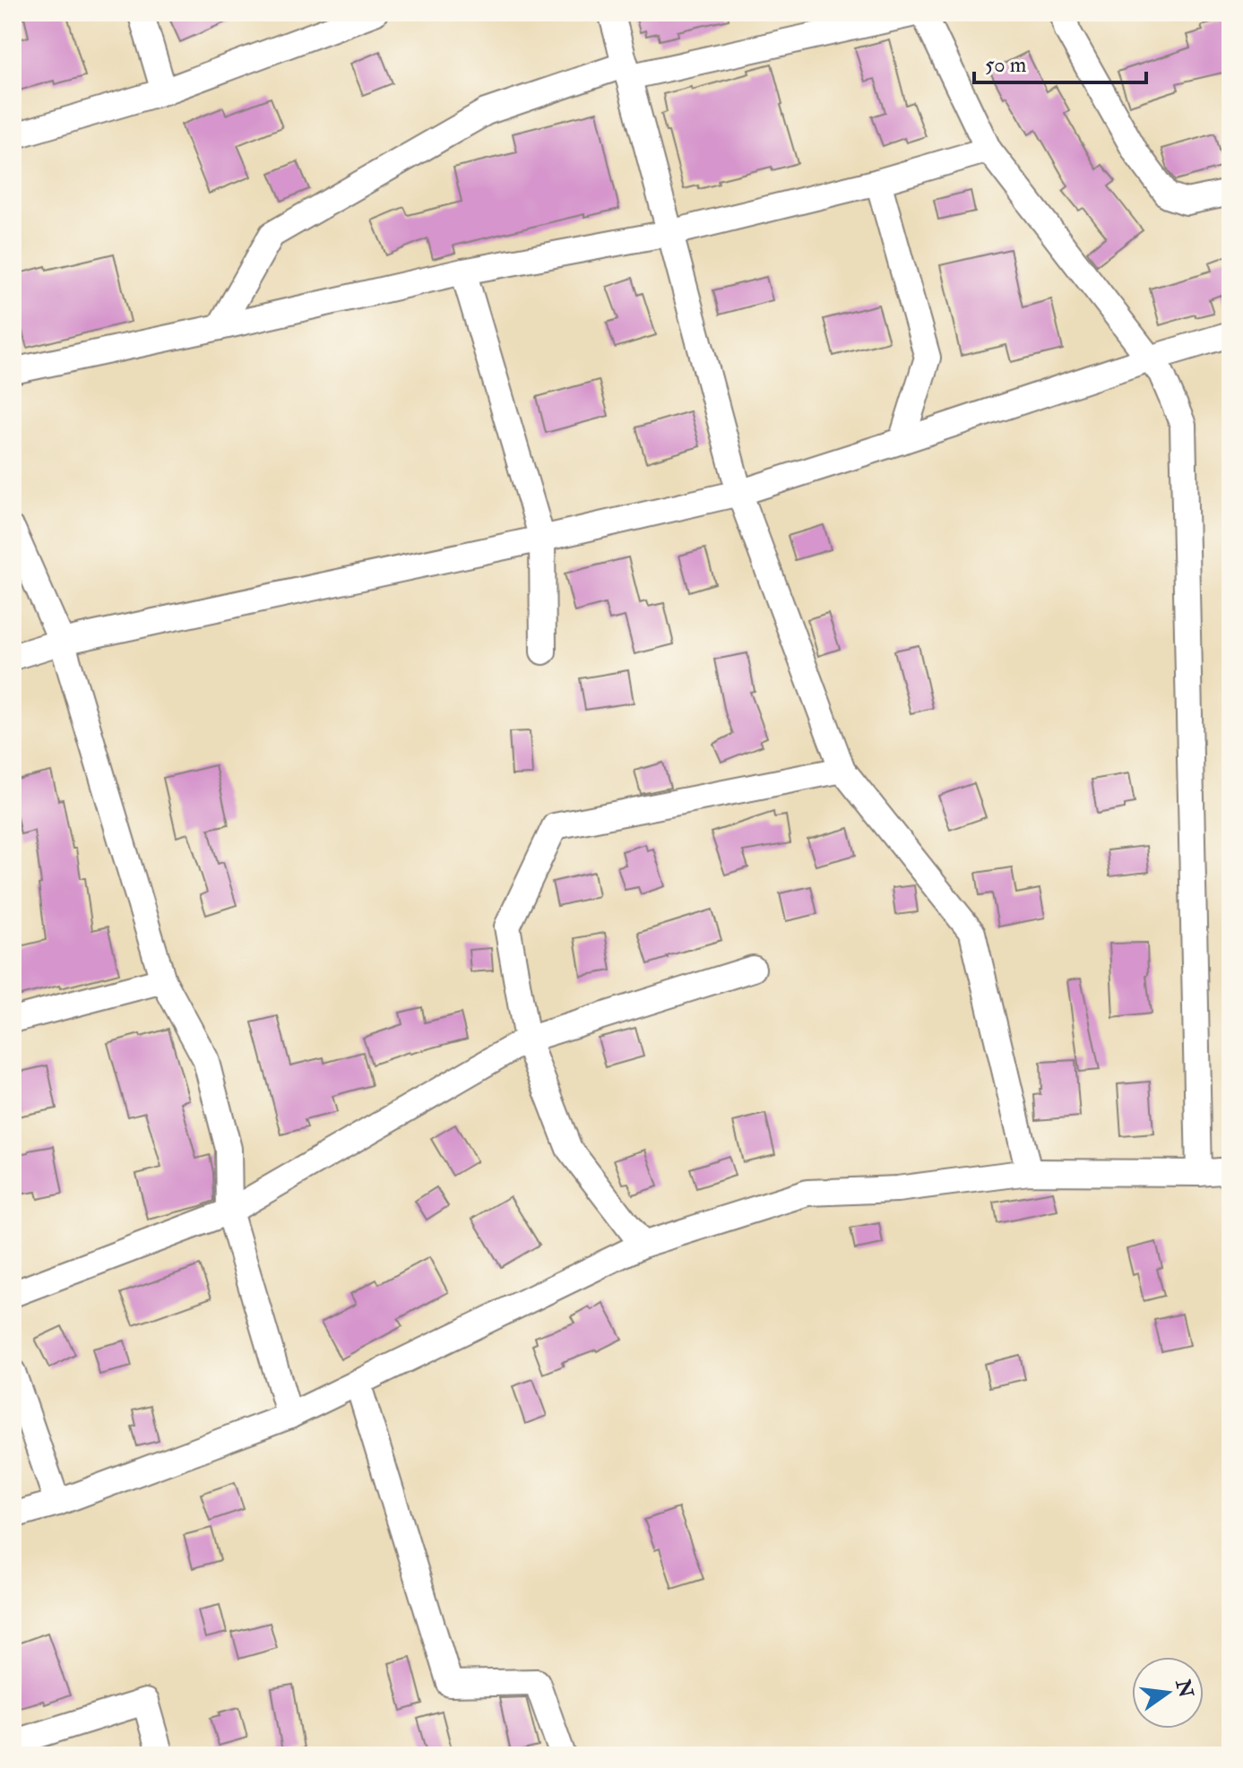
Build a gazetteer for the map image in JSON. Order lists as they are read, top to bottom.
{
  "scale_bar": "50 m",
  "north": "right"
}
